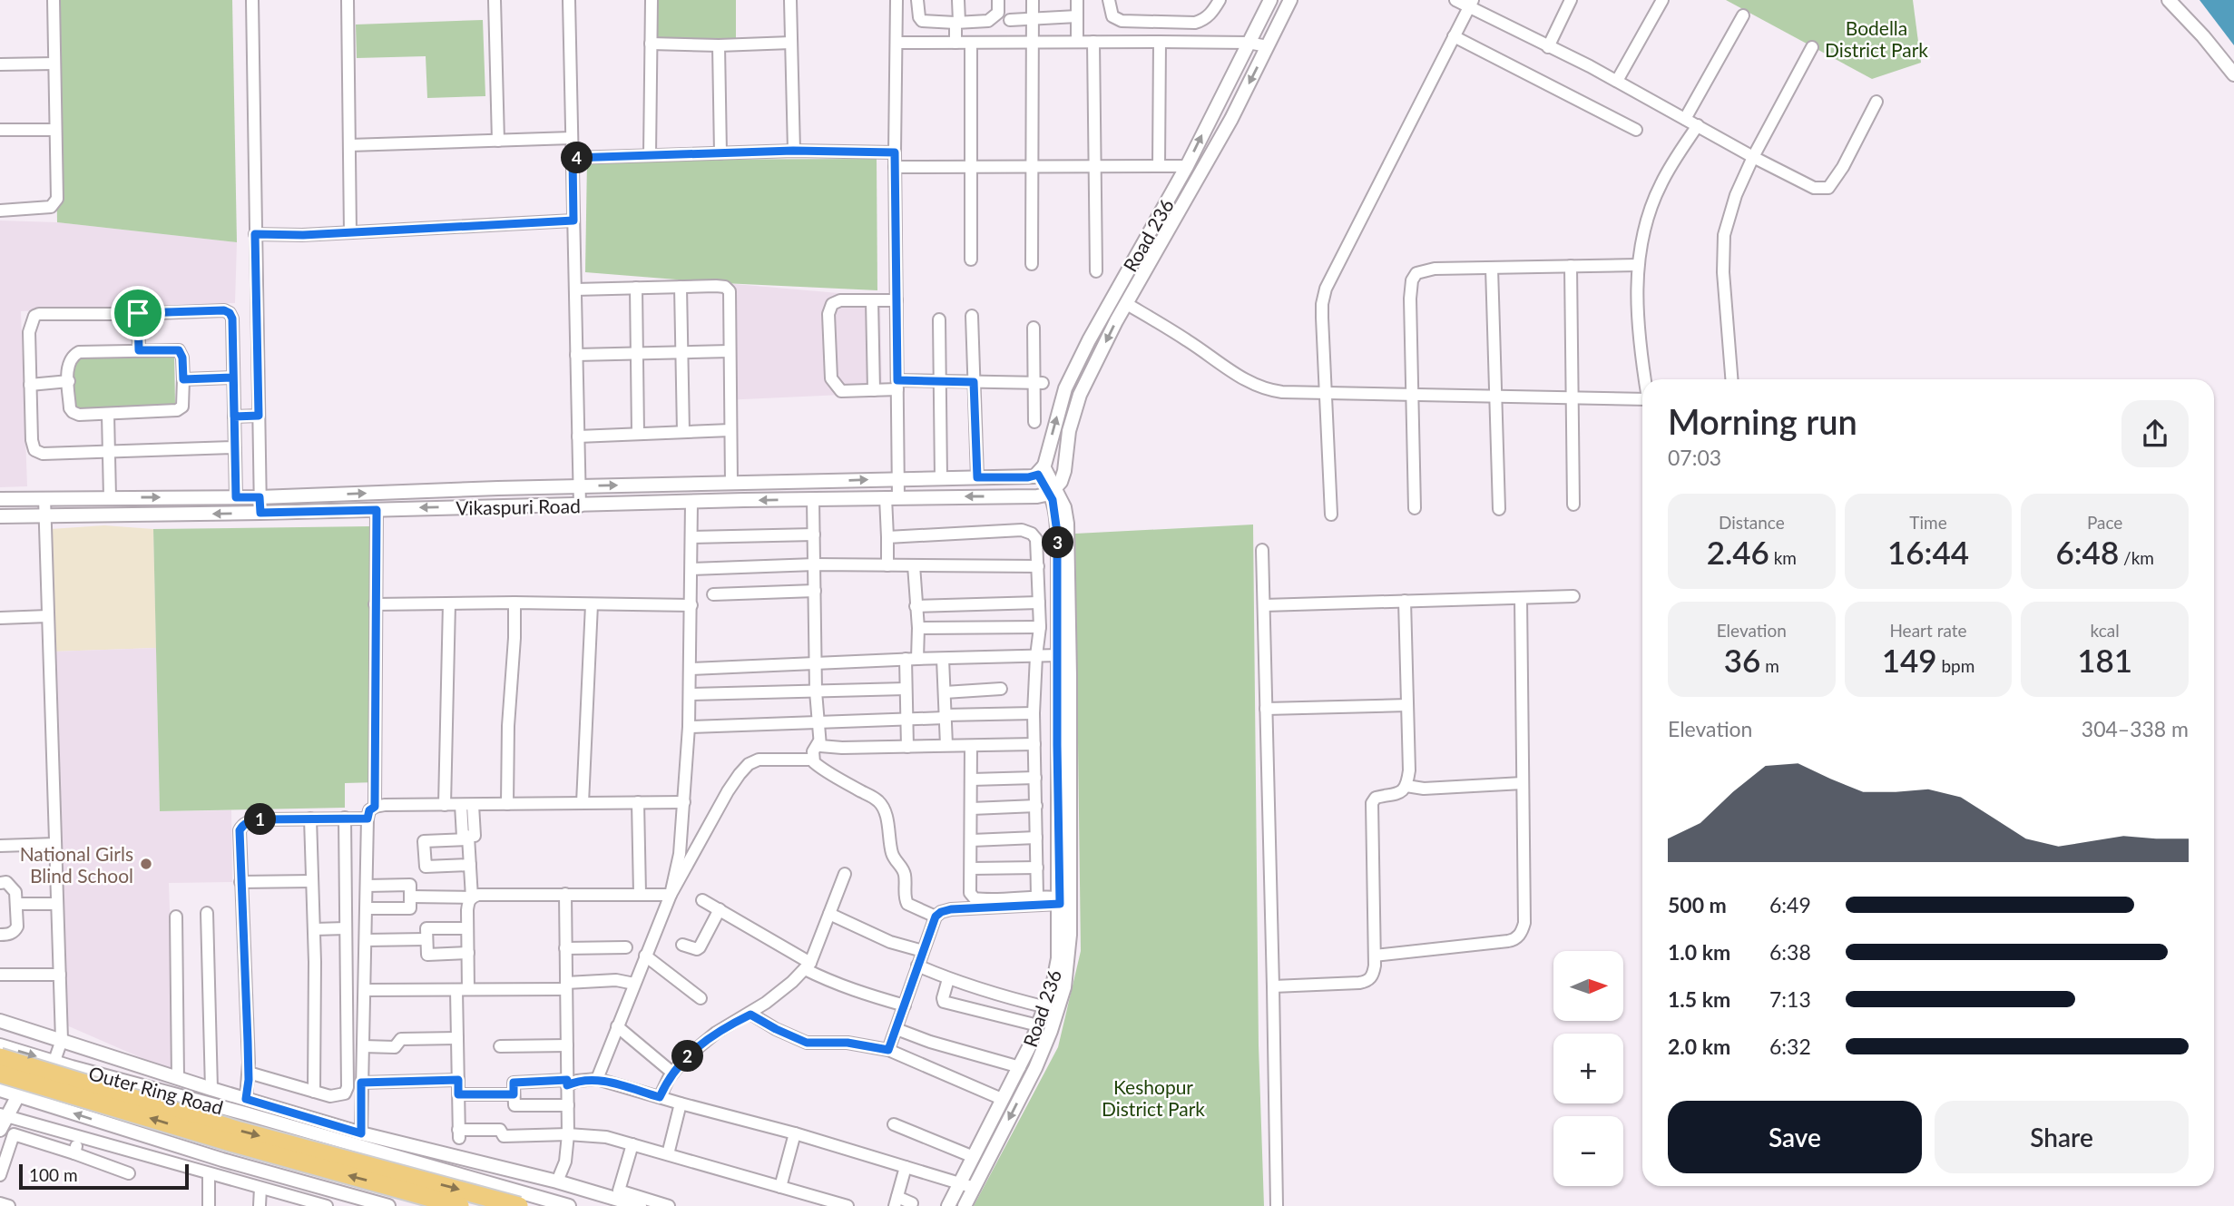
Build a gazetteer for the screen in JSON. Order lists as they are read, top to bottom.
{
  "streets": {
    "main road": ["Outer Ring Road"],
    "street": ["Road 236", "Vikaspuri Road"]
  },
  "crossings": [
    ["Road 236", "Vikaspuri Road"]
  ],
  "parks": ["Bodella District Park", "Keshopur District Park"],
  "places": ["National Girls Blind School"],
  "scale_bar": "100 m",
  "north": "right",
  "page": {
    "pins": [
      "4",
      "3",
      "1",
      "2"
    ],
    "heading": ["Morning run", "07:03"],
    "stats": [
      ["Distance", "2.46 km"],
      ["Time", "16:44"],
      ["Pace", "6:48 /km"],
      ["Elevation", "36 m"],
      ["Heart rate", "149 bpm"],
      ["kcal", "181"]
    ],
    "chart": ["Elevation", "304–338 m"],
    "list": [
      {
        "name": "500 m",
        "note": "6:49"
      },
      {
        "name": "1.0 km",
        "note": "6:38"
      },
      {
        "name": "1.5 km",
        "note": "7:13"
      },
      {
        "name": "2.0 km",
        "note": "6:32"
      }
    ],
    "map_buttons": ["+", "−"],
    "buttons": ["Save", "Share"],
    "scale": "100 m"
  }
}
